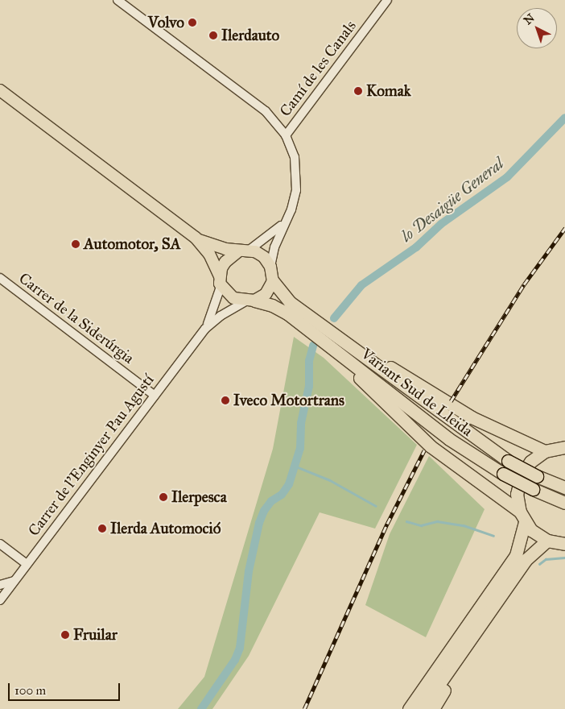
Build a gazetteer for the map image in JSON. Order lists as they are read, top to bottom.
{
  "streets": {
    "highway": ["Variant Sud de Lleida"],
    "street": ["Camí de les Canals", "Carrer de la Siderúrgia", "Carrer de l'Enginyer Pau Agustí"]
  },
  "crossings": [
    ["Carrer de la Siderúrgia", "Carrer de l'Enginyer Pau Agustí"],
    ["Variant Sud de Lleida", "Carrer de l'Enginyer Pau Agustí"]
  ],
  "water": ["lo Desaigüe General"],
  "places": [
    "Volvo",
    "Ilerdauto",
    "Komak",
    "Automotor, SA",
    "Iveco Motortrans",
    "Ilerpesca",
    "Ilerda Automoció",
    "Fruilar"
  ],
  "scale_bar": "100 m",
  "north": "top left"
}
